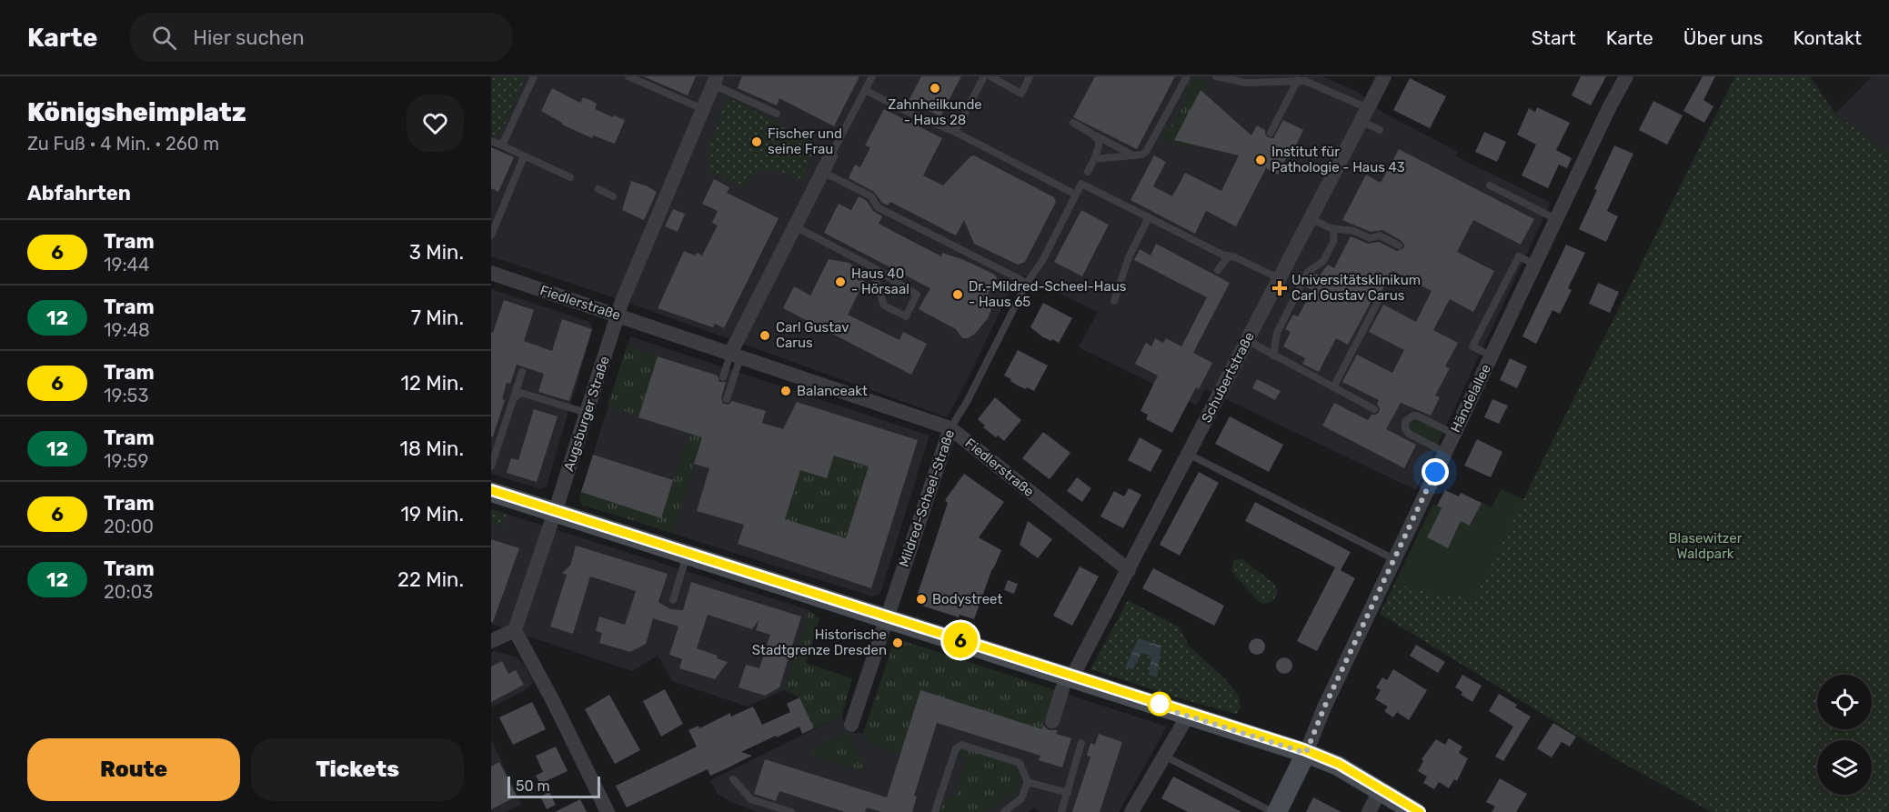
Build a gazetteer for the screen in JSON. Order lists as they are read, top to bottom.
{
  "streets": {
    "street": [
      "Fiedlerstraße",
      "Schubertstraße",
      "Händelallee",
      "Augsburger Straße",
      "Mildred-Scheel-Straße"
    ]
  },
  "crossings": [
    ["Fiedlerstraße", "Schubertstraße"],
    ["Fiedlerstraße", "Augsburger Straße"],
    ["Fiedlerstraße", "Mildred-Scheel-Straße"]
  ],
  "parks": ["Blasewitzer Waldpark"],
  "places": {
    "other": [
      "Zahnheilkunde - Haus 28",
      "Fischer und seine Frau",
      "Institut für Pathologie - Haus 43",
      "Haus 40 - Hörsaal",
      "Dr.-Mildred-Scheel-Haus - Haus 65",
      "Carl Gustav Carus",
      "Balanceakt",
      "Bodystreet",
      "Historische Stadtgrenze Dresden"
    ],
    "health": ["Universitätsklinikum Carl Gustav Carus"]
  },
  "lines": ["tram line 6"],
  "scale_bar": "50 m",
  "page": {
    "header": "Karte",
    "search": "Hier suchen",
    "nav": [
      "Start",
      "Karte",
      "Über uns",
      "Kontakt"
    ],
    "heading": [
      ["Königsheimplatz", "Zu Fuß · 4 Min. · 260 m"],
      "Abfahrten"
    ],
    "on_map": "6",
    "list": [
      {
        "mark": "6",
        "name": "Tram",
        "note": "19:44",
        "value": "3 Min."
      },
      {
        "mark": "12",
        "name": "Tram",
        "note": "19:48",
        "value": "7 Min."
      },
      {
        "mark": "6",
        "name": "Tram",
        "note": "19:53",
        "value": "12 Min."
      },
      {
        "mark": "12",
        "name": "Tram",
        "note": "19:59",
        "value": "18 Min."
      },
      {
        "mark": "6",
        "name": "Tram",
        "note": "20:00",
        "value": "19 Min."
      },
      {
        "mark": "12",
        "name": "Tram",
        "note": "20:03",
        "value": "22 Min."
      }
    ],
    "buttons": ["Route", "Tickets"],
    "scale": "50 m"
  }
}
